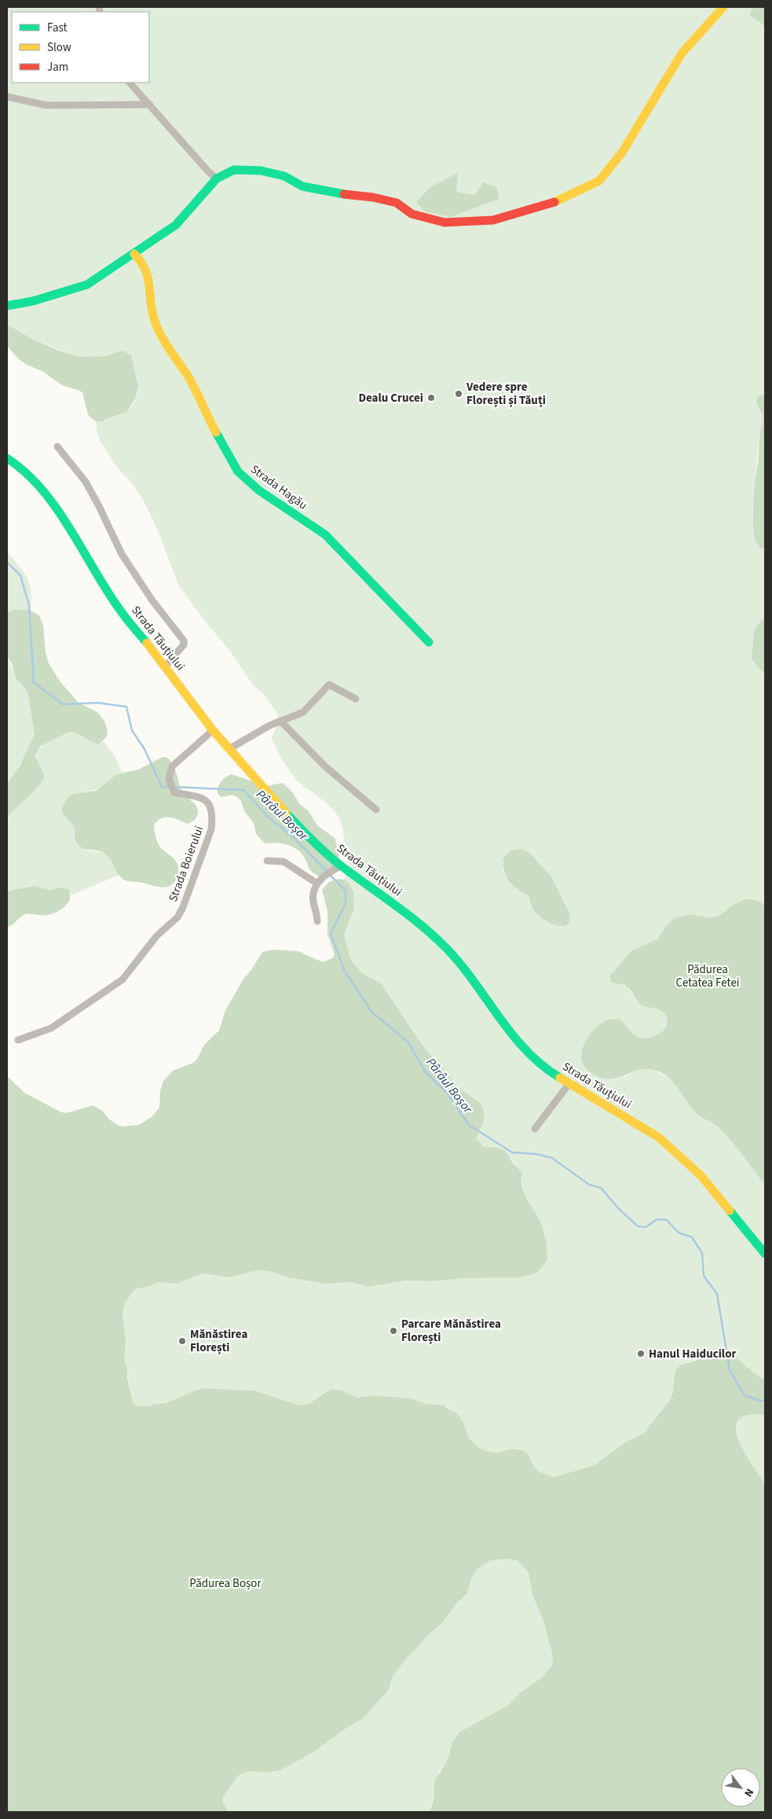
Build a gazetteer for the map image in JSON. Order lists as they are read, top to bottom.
{
  "streets": {
    "street": ["Strada Hagău", "Strada Tăuțiului", "Strada Boierului"]
  },
  "crossings": [
    ["Strada Tăuțiului", "Strada Boierului"]
  ],
  "water": ["Pârâul Boșor"],
  "parks": ["Pădurea Cetatea Fetei", "Pădurea Boșor"],
  "places": [
    "Vedere spre Florești și Tăuți",
    "Dealu Crucei",
    "Parcare Mănăstirea Florești",
    "Mănăstirea Florești",
    "Hanul Haiducilor"
  ],
  "legend": ["Fast", "Slow", "Jam"],
  "north": "bottom right"
}
